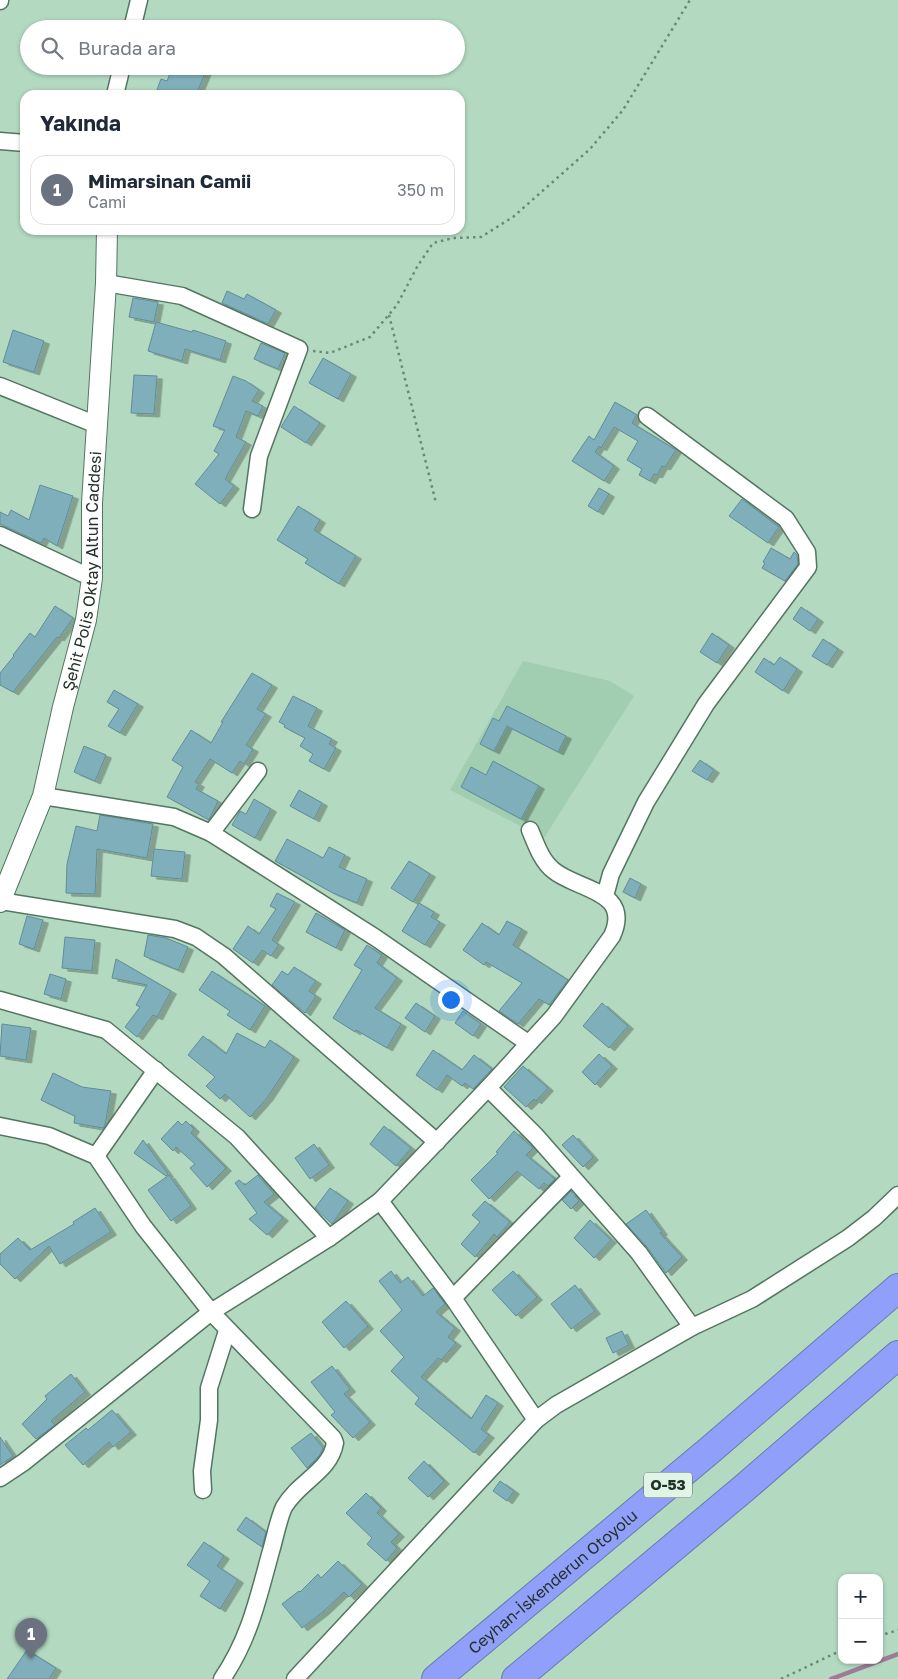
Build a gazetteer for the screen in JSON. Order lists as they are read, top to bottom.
{
  "streets": {
    "highway": ["O-53", "Ceyhan-İskenderun Otoyolu"],
    "street": ["Şehit Polis Oktay Altun Caddesi"]
  },
  "page": {
    "search": "Burada ara",
    "heading": "Yakında",
    "list": [
      {
        "mark": "1",
        "name": "Mimarsinan Camii",
        "note": "Cami",
        "value": "350 m"
      }
    ],
    "map_buttons": ["+", "−"],
    "pins": "1"
  }
}
